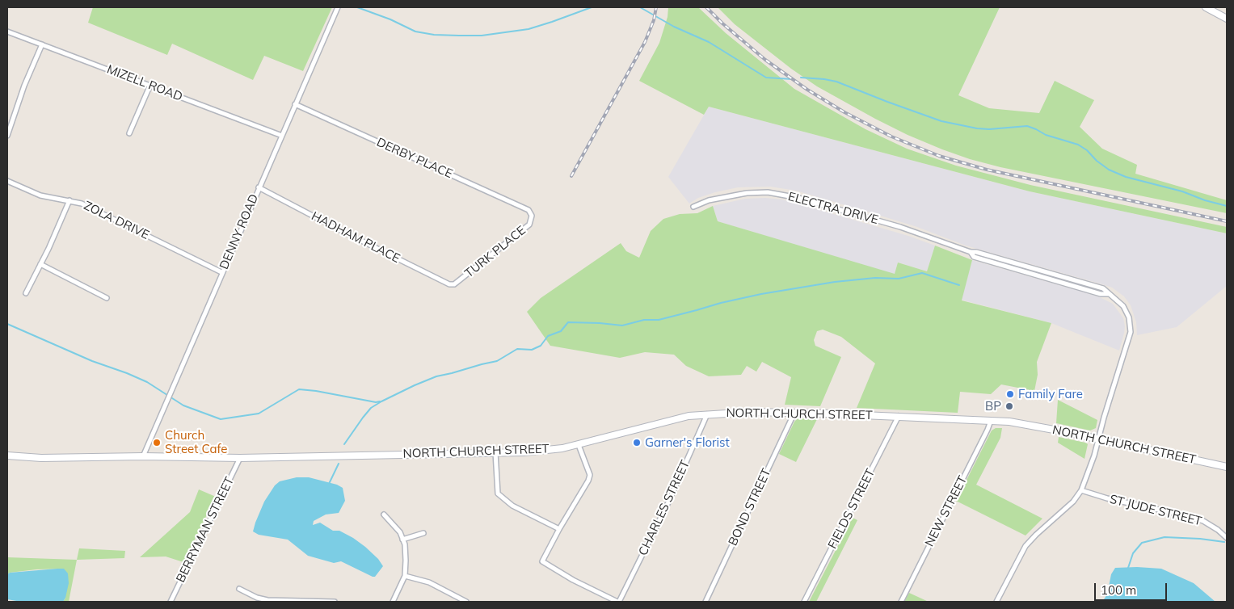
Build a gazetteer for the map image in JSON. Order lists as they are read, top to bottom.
{
  "streets": {
    "main road": ["NORTH CHURCH STREET"],
    "street": [
      "MIZELL ROAD",
      "DERBY PLACE",
      "ELECTRA DRIVE",
      "ZOLA DRIVE",
      "DENNY ROAD",
      "HADHAM PLACE",
      "TURK PLACE",
      "BOND STREET",
      "CHARLES STREET",
      "FIELDS STREET",
      "ST JUDE STREET",
      "NEW STREET",
      "BERRYMAN STREET"
    ]
  },
  "crossings": [
    ["MIZELL ROAD", "DENNY ROAD"],
    ["DERBY PLACE", "DENNY ROAD"],
    ["DERBY PLACE", "TURK PLACE"],
    ["ELECTRA DRIVE", "NORTH CHURCH STREET"],
    ["ELECTRA DRIVE", "ST JUDE STREET"],
    ["ZOLA DRIVE", "DENNY ROAD"],
    ["DENNY ROAD", "HADHAM PLACE"],
    ["DENNY ROAD", "NORTH CHURCH STREET"],
    ["HADHAM PLACE", "TURK PLACE"],
    ["NORTH CHURCH STREET", "BOND STREET"],
    ["NORTH CHURCH STREET", "CHARLES STREET"],
    ["NORTH CHURCH STREET", "FIELDS STREET"],
    ["NORTH CHURCH STREET", "NEW STREET"],
    ["NORTH CHURCH STREET", "BERRYMAN STREET"]
  ],
  "places": [
    "Family Fare",
    "BP",
    "Church Street Cafe",
    "Garner's Florist"
  ],
  "scale_bar": "100 m"
}
